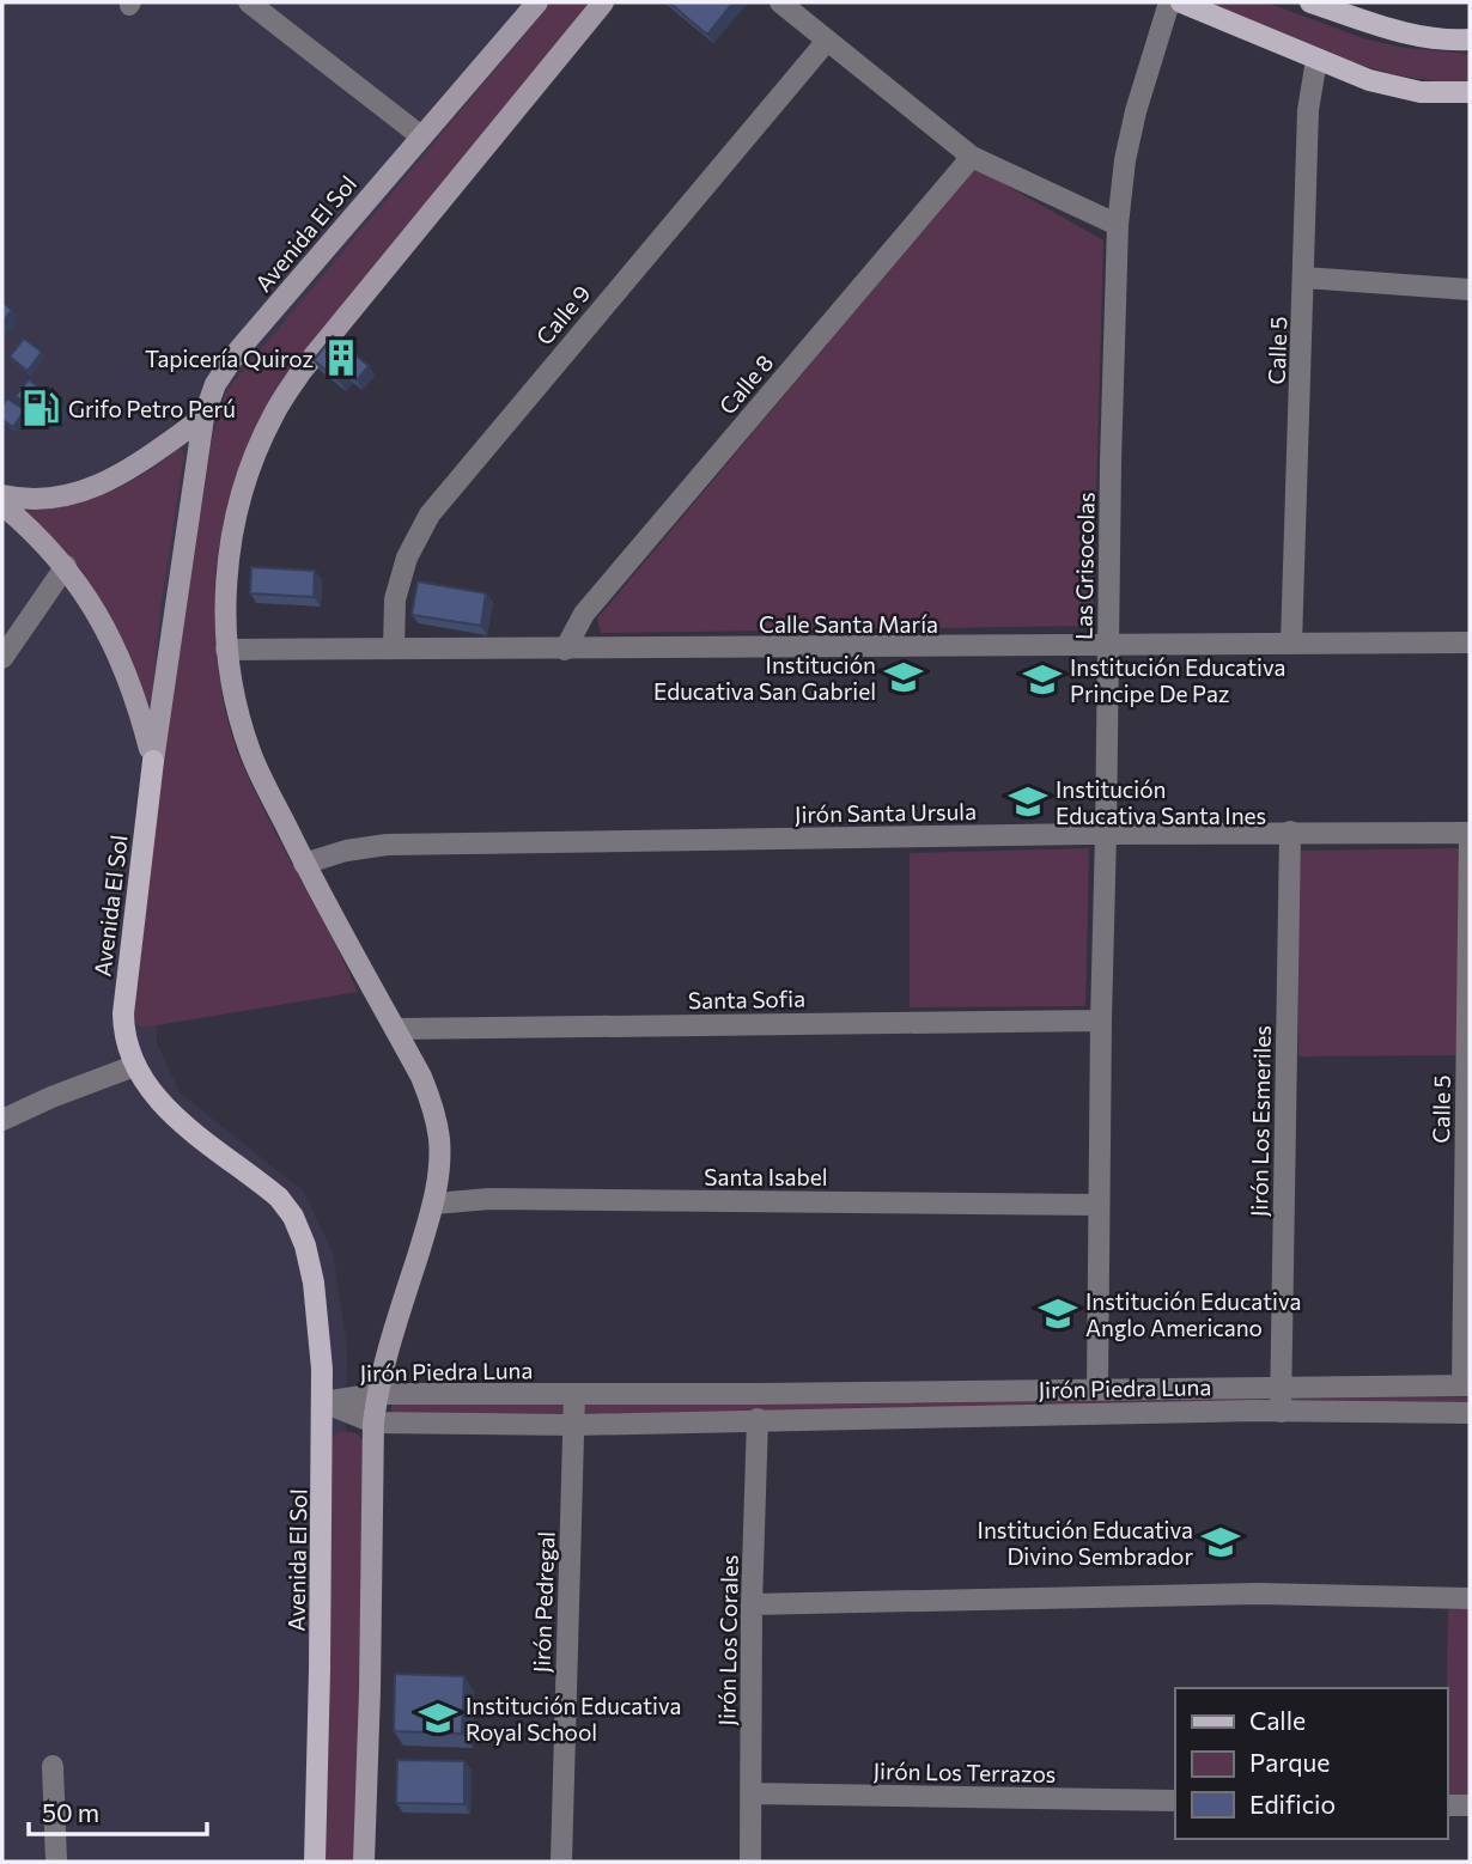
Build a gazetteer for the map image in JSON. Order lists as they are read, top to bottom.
{
  "streets": {
    "main road": ["Avenida El Sol"],
    "street": [
      "Calle 9",
      "Calle 5",
      "Calle 8",
      "Las Grisocolas",
      "Calle Santa María",
      "Jirón Santa Ursula",
      "Santa Sofia",
      "Jirón Los Esmeriles",
      "Santa Isabel",
      "Jirón Piedra Luna",
      "Jirón Pedregal",
      "Jirón Los Corales",
      "Jirón Los Terrazos"
    ]
  },
  "crossings": [
    ["Avenida El Sol", "Jirón Piedra Luna"],
    ["Calle 9", "Calle Santa María"],
    ["Calle 5", "Calle Santa María"],
    ["Calle 5", "Jirón Santa Ursula"],
    ["Calle 5", "Jirón Piedra Luna"],
    ["Calle 8", "Calle Santa María"],
    ["Las Grisocolas", "Calle Santa María"],
    ["Las Grisocolas", "Jirón Santa Ursula"],
    ["Las Grisocolas", "Santa Sofia"],
    ["Las Grisocolas", "Santa Isabel"],
    ["Las Grisocolas", "Jirón Piedra Luna"],
    ["Jirón Santa Ursula", "Jirón Los Esmeriles"],
    ["Jirón Los Esmeriles", "Jirón Piedra Luna"],
    ["Jirón Piedra Luna", "Jirón Pedregal"],
    ["Jirón Piedra Luna", "Jirón Los Corales"],
    ["Jirón Los Corales", "Jirón Los Terrazos"]
  ],
  "places": {
    "building": ["Tapicería Quiroz"],
    "fuel station": ["Grifo Petro Perú"],
    "school or university": [
      "Institución Educativa San Gabriel",
      "Institución Educativa Principe De Paz",
      "Institución Educativa Santa Ines",
      "Institución Educativa Anglo Americano",
      "Institución Educativa Divino Sembrador",
      "Institución Educativa Royal School"
    ]
  },
  "legend": ["Calle", "Parque", "Edificio"],
  "scale_bar": "50 m"
}
